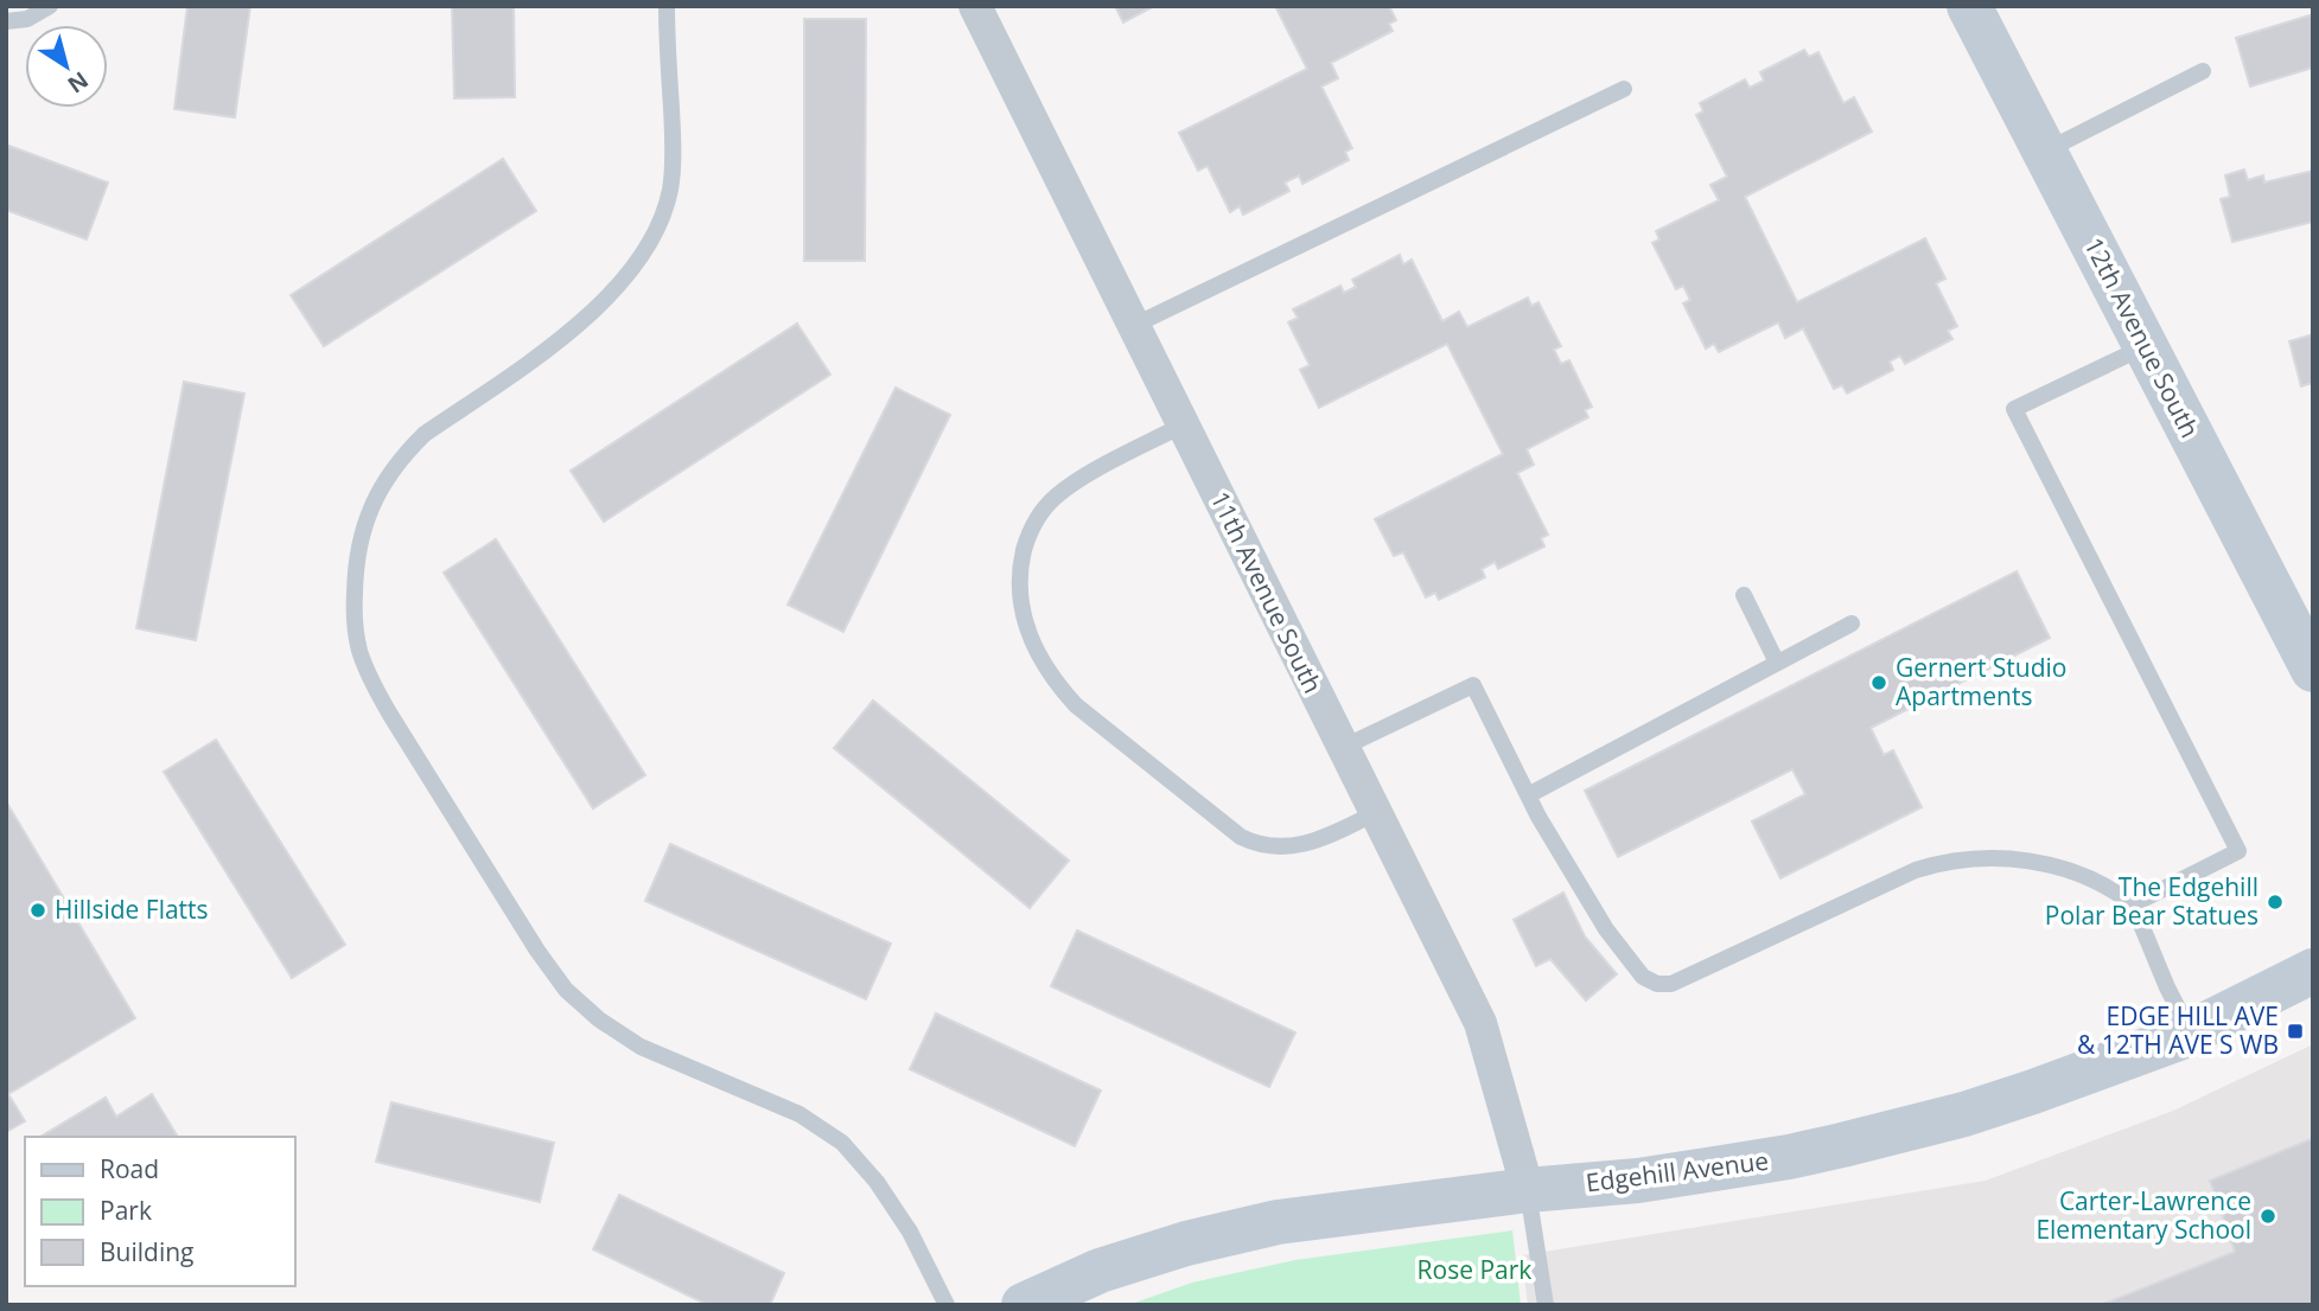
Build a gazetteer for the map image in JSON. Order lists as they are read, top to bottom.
{
  "streets": {
    "street": ["12th Avenue South", "11th Avenue South", "Edgehill Avenue"]
  },
  "crossings": [
    ["11th Avenue South", "Edgehill Avenue"]
  ],
  "parks": ["Rose Park"],
  "places": {
    "other": [
      "Gernert Studio Apartments",
      "The Edgehill Polar Bear Statues",
      "Hillside Flatts",
      "Carter-Lawrence Elementary School"
    ],
    "transit": ["EDGE HILL AVE & 12TH AVE S WB"]
  },
  "legend": ["Road", "Park", "Building"],
  "north": "bottom right"
}
